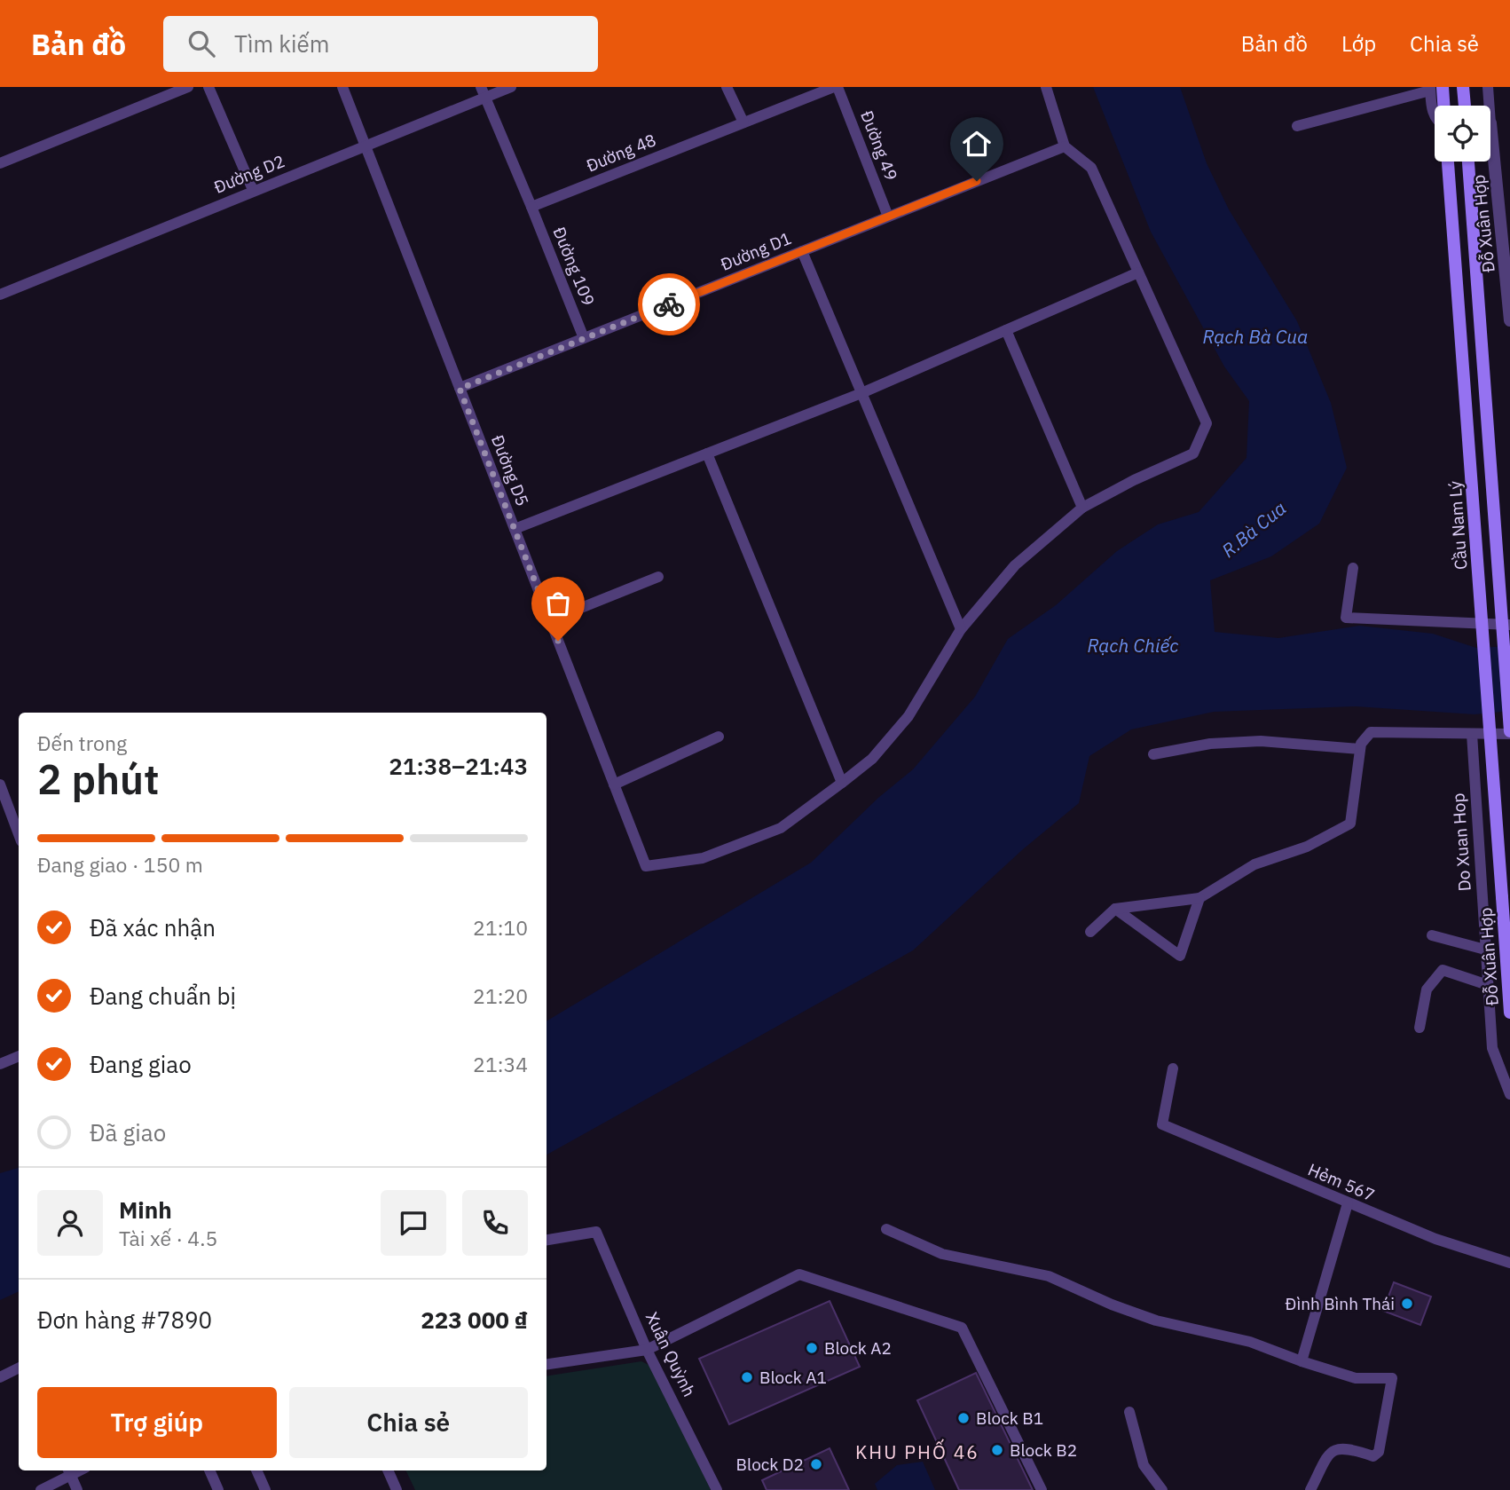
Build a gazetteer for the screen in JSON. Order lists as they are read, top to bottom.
{
  "streets": {
    "main road": ["Đỗ Xuân Hợp", "Cầu Nam Lý"],
    "street": [
      "Đường 49",
      "Đường 48",
      "Đường D2",
      "Đường D1",
      "Đường 109",
      "Đường D5",
      "Do Xuan Hop",
      "Hẻm 567",
      "Xuân Quỳnh"
    ]
  },
  "crossings": [
    ["Đường 49", "Đường 48"],
    ["Đường 49", "Đường D1"],
    ["Đường 48", "Đường 109"],
    ["Đường D2", "Đường D5"],
    ["Đỗ Xuân Hợp", "Cầu Nam Lý"],
    ["Đường D1", "Đường 109"],
    ["Đường D1", "Đường D5"]
  ],
  "districts": ["KHU PHỐ 46"],
  "water": ["Rạch Bà Cua", "R.Bà Cua", "Rạch Chiếc"],
  "places": [
    "Đình Bình Thái",
    "Block A2",
    "Block A1",
    "Block B1",
    "Block B2",
    "Block D2"
  ],
  "page": {
    "header": "Bản đồ",
    "search": "Tìm kiếm",
    "nav": ["Bản đồ", "Lớp", "Chia sẻ"],
    "heading": ["2 phút", "Đến trong", "21:38–21:43"],
    "panel": [
      "Minh",
      "Tài xế · 4.5",
      "Đơn hàng #7890",
      "223 000 ₫"
    ],
    "bar": "Đang giao · 150 m",
    "list": [
      ["Đã xác nhận", "21:10"],
      ["Đang chuẩn bị", "21:20"],
      ["Đang giao", "21:34"],
      "Đã giao"
    ],
    "buttons": ["Trợ giúp", "Chia sẻ"]
  }
}
